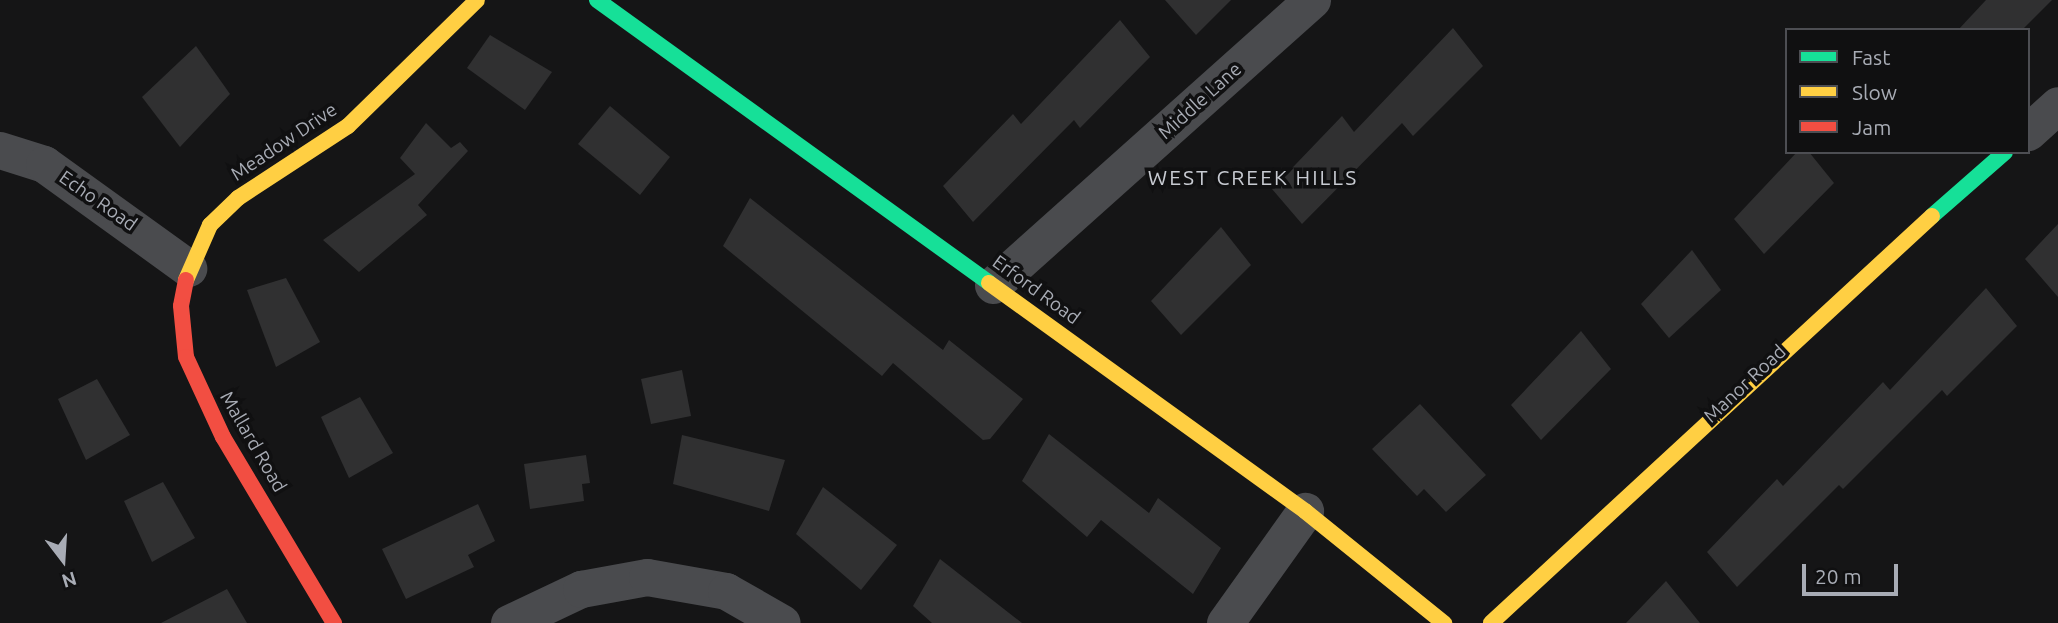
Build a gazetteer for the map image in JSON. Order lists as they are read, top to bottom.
{
  "streets": {
    "street": [
      "Middle Lane",
      "Meadow Drive",
      "Echo Road",
      "Erford Road",
      "Manor Road",
      "Mallard Road"
    ]
  },
  "crossings": [
    ["Middle Lane", "Erford Road"],
    ["Meadow Drive", "Echo Road"],
    ["Meadow Drive", "Mallard Road"],
    ["Echo Road", "Mallard Road"]
  ],
  "districts": ["WEST CREEK HILLS"],
  "legend": ["Fast", "Slow", "Jam"],
  "scale_bar": "20 m",
  "north": "bottom"
}
